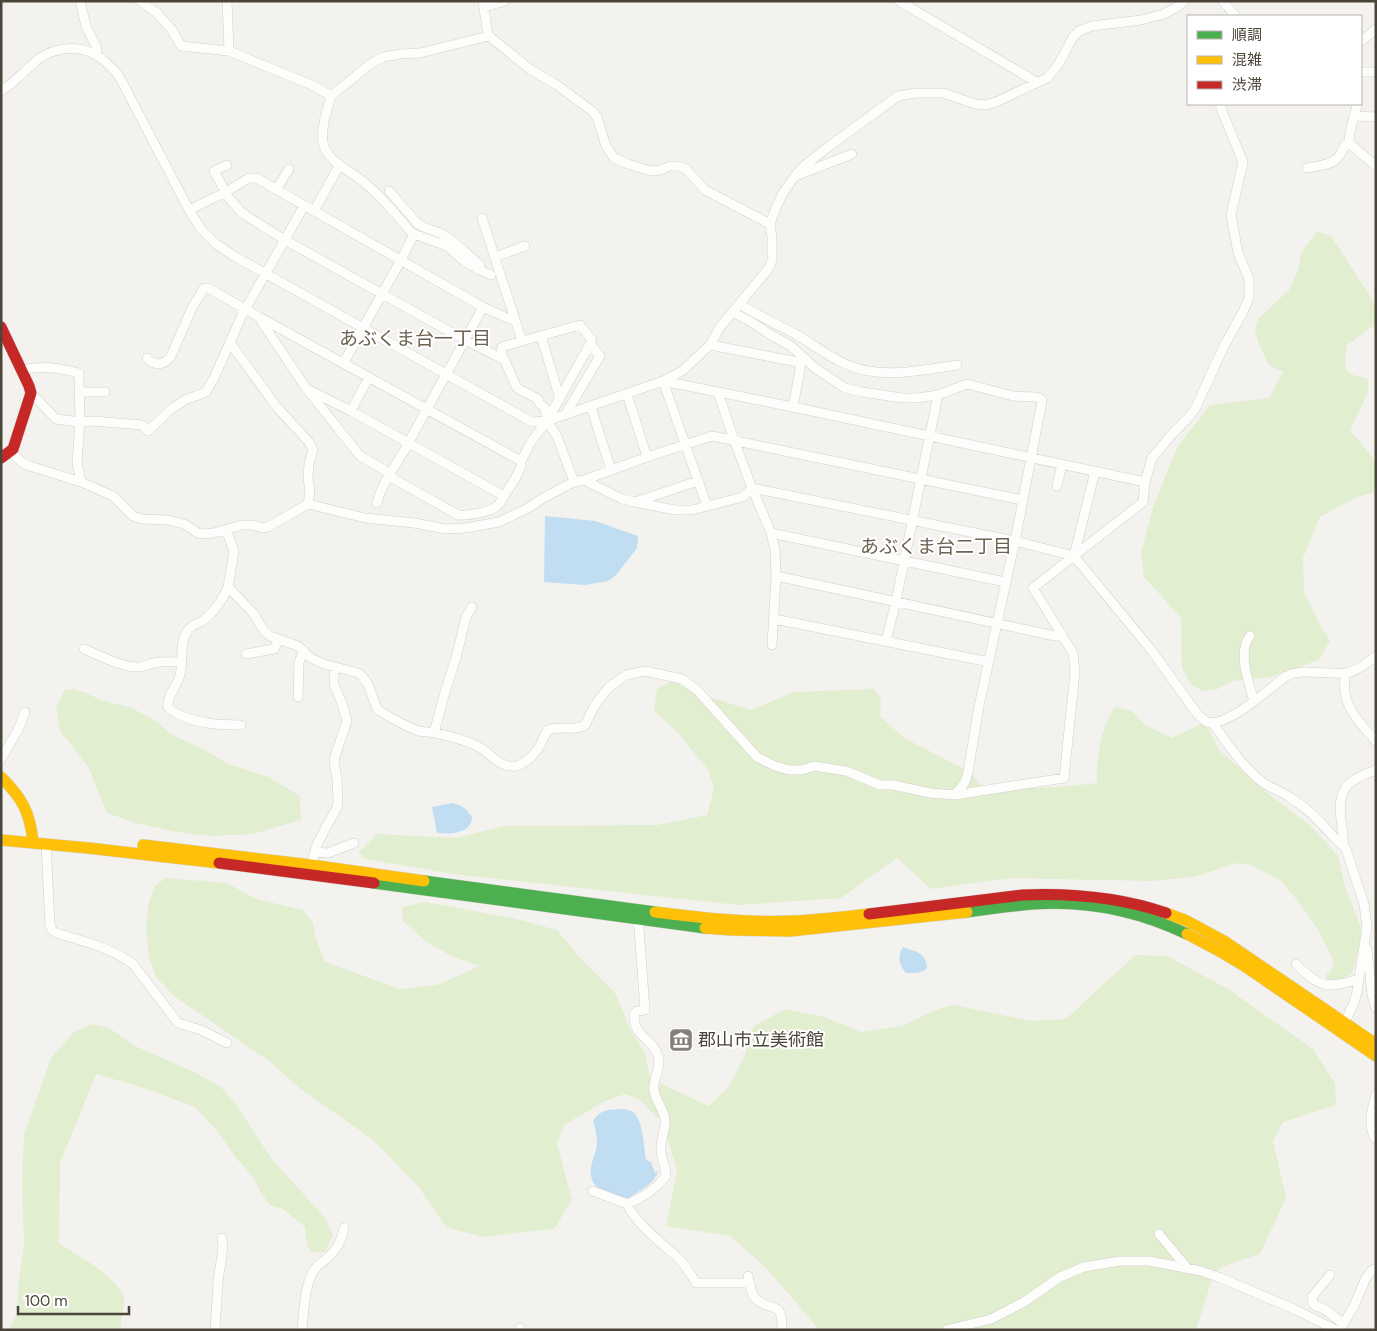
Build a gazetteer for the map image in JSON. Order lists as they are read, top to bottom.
{
  "districts": ["あぶくま台一丁目", "あぶくま台二丁目"],
  "places": {
    "museum": ["郡山市立美術館"]
  },
  "legend": ["順調", "混雑", "渋滞"],
  "scale_bar": "100 m"
}
